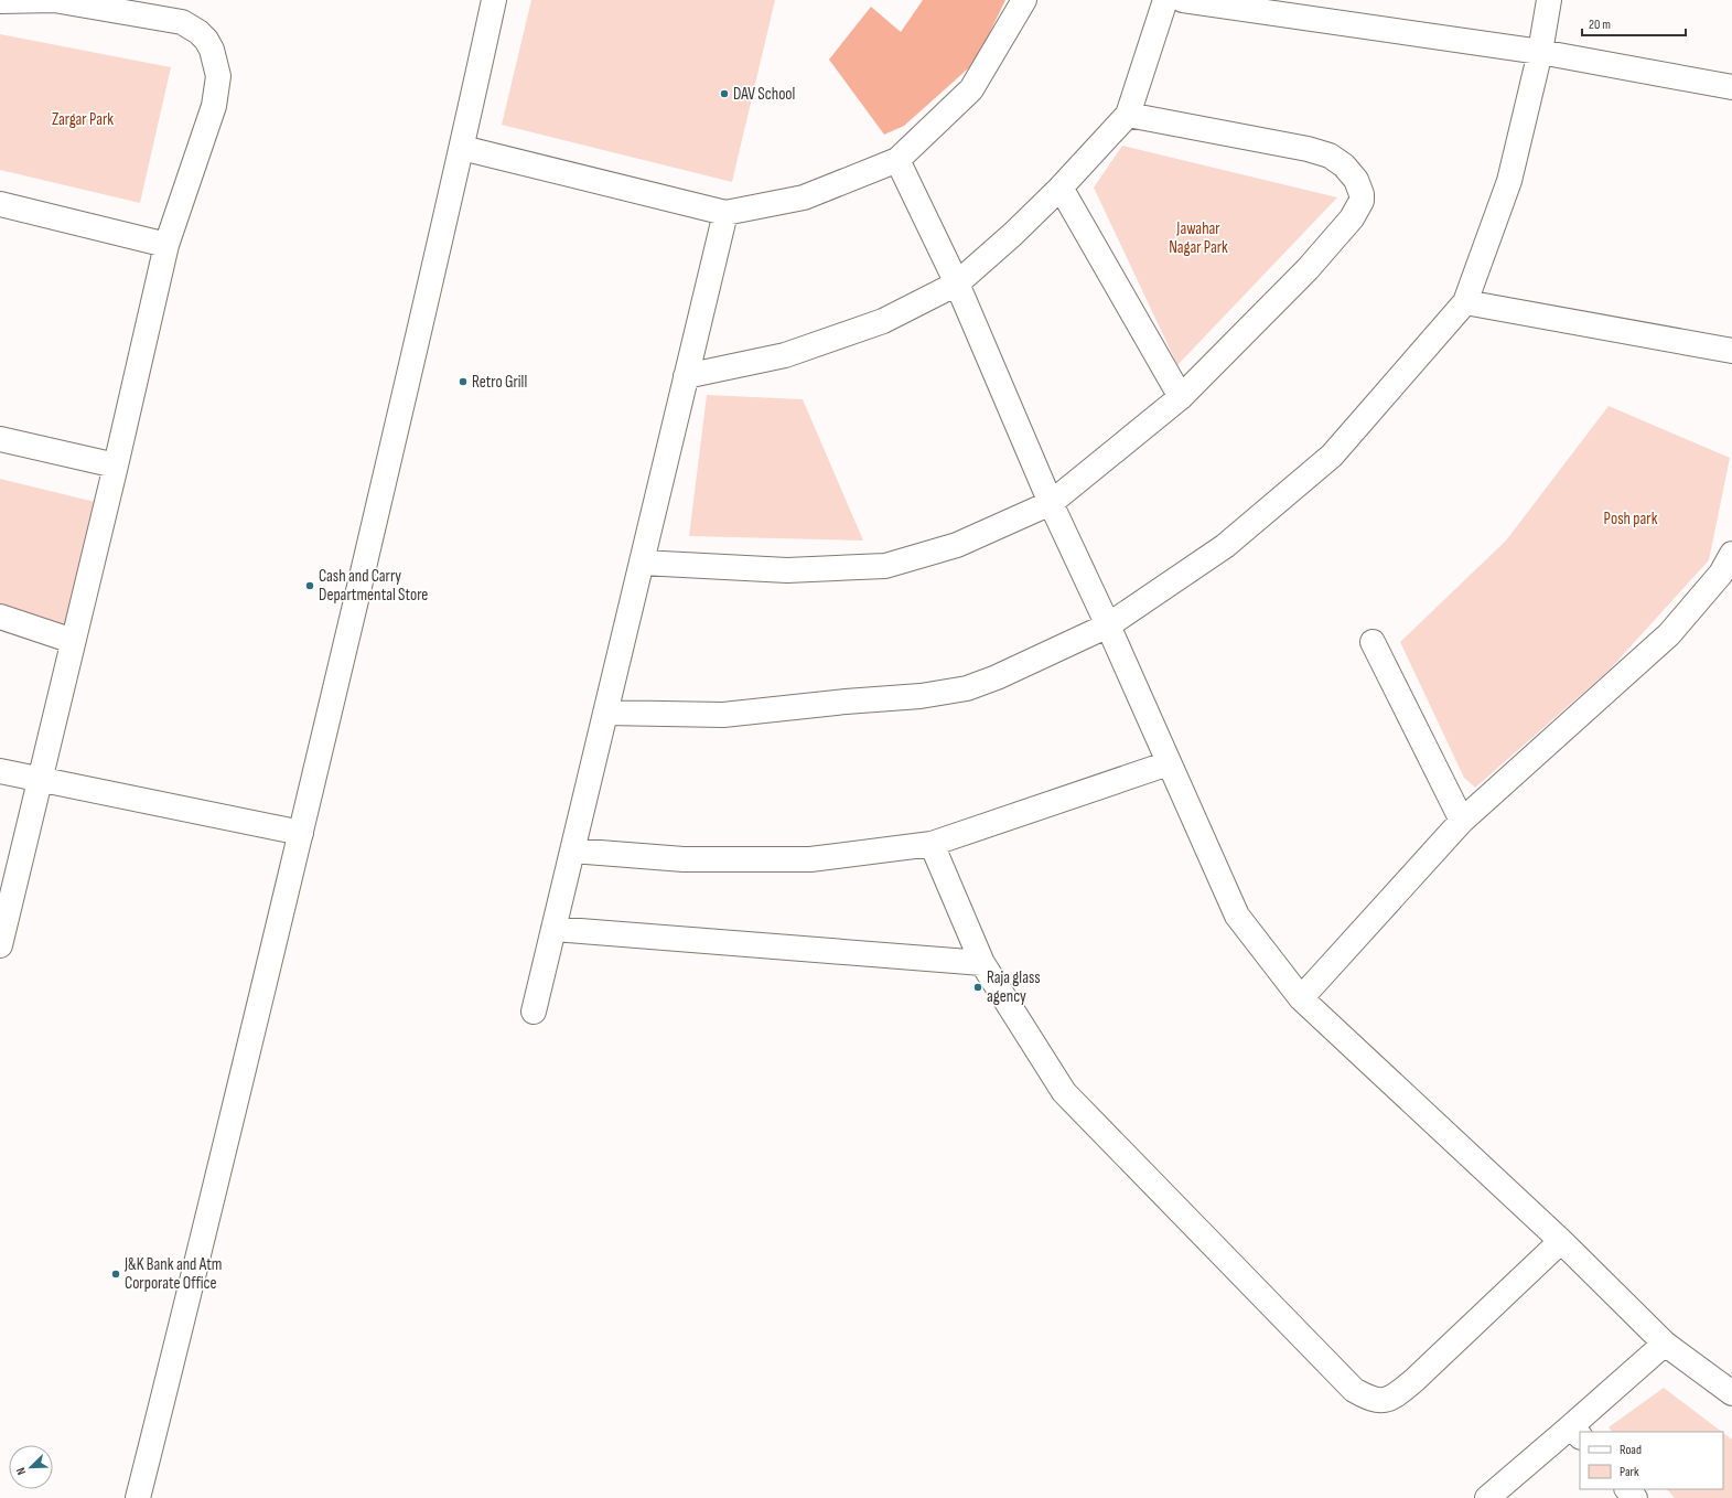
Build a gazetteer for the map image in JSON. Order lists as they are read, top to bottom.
{
  "parks": ["Zargar Park", "Jawahar Nagar Park", "Posh park"],
  "places": [
    "DAV School",
    "Retro Grill",
    "Cash and Carry Departmental Store",
    "Raja glass agency",
    "J&K Bank and Atm Corporate Office"
  ],
  "legend": ["Road", "Park"],
  "scale_bar": "20 m",
  "north": "bottom left"
}
